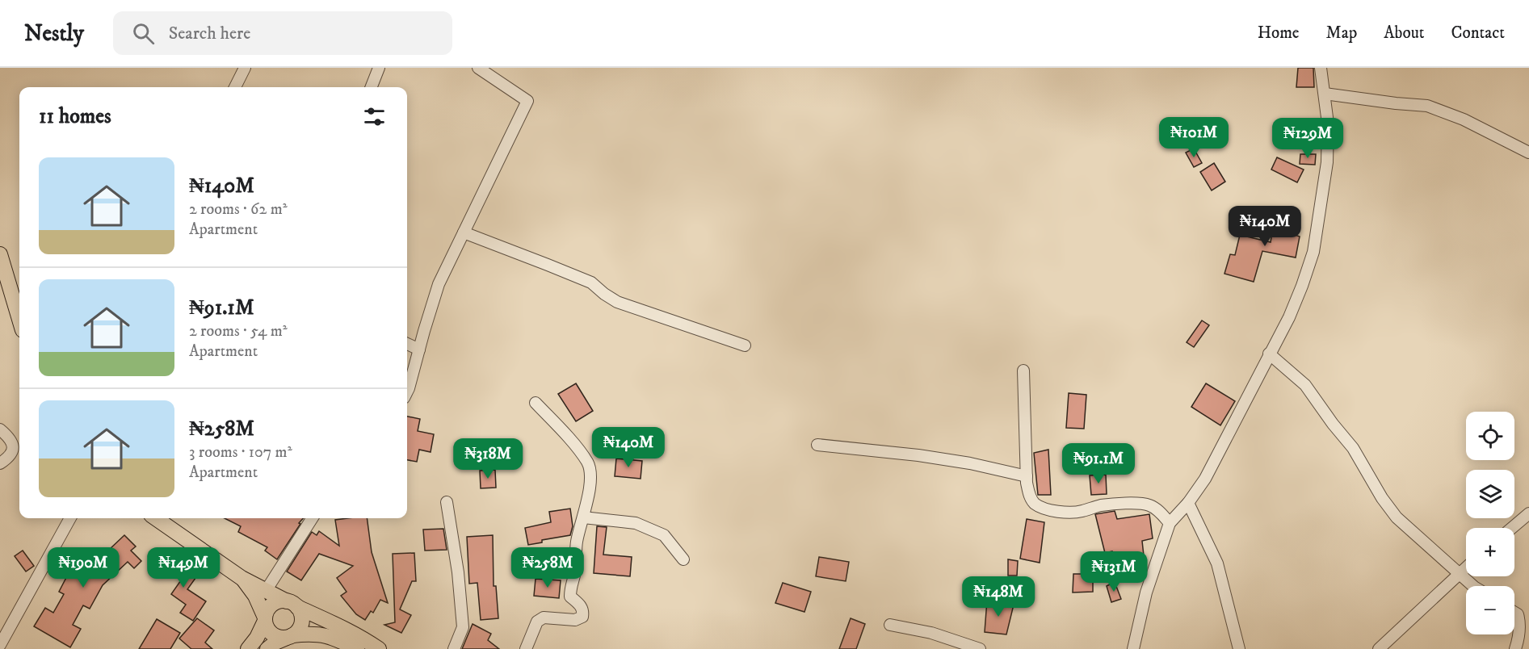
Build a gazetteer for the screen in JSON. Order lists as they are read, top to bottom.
{
  "page": {
    "header": "Nestly",
    "search": "Search here",
    "nav": [
      "Home",
      "Map",
      "About",
      "Contact"
    ],
    "heading": "11 homes",
    "price": [
      "₦101M",
      "₦129M",
      "₦140M",
      "₦140M",
      "₦318M",
      "₦91.1M",
      "₦190M",
      "₦149M",
      "₦258M",
      "₦131M",
      "₦148M"
    ],
    "list": [
      {
        "name": "₦140M",
        "note": "2 rooms · 62 m² · Apartment"
      },
      {
        "name": "₦91.1M",
        "note": "2 rooms · 54 m² · Apartment"
      },
      {
        "name": "₦258M",
        "note": "3 rooms · 107 m² · Apartment"
      }
    ],
    "map_buttons": ["+", "−"]
  }
}
